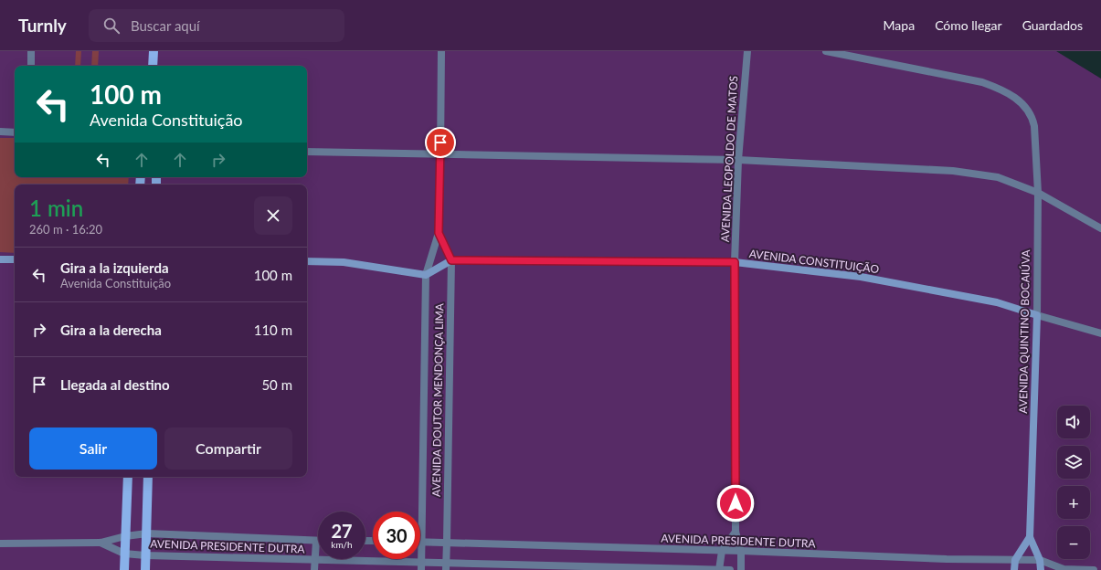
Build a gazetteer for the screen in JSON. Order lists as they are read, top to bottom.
{
  "streets": {
    "street": [
      "AVENIDA LEOPOLDO DE MATOS",
      "AVENIDA CONSTITUIÇÃO",
      "AVENIDA QUINTINO BOCAIÚVA",
      "AVENIDA DOUTOR MENDONÇA LIMA",
      "AVENIDA PRESIDENTE DUTRA"
    ]
  },
  "crossings": [
    ["AVENIDA LEOPOLDO DE MATOS", "AVENIDA CONSTITUIÇÃO"],
    ["AVENIDA LEOPOLDO DE MATOS", "AVENIDA PRESIDENTE DUTRA"],
    ["AVENIDA CONSTITUIÇÃO", "AVENIDA QUINTINO BOCAIÚVA"],
    ["AVENIDA CONSTITUIÇÃO", "AVENIDA DOUTOR MENDONÇA LIMA"],
    ["AVENIDA QUINTINO BOCAIÚVA", "AVENIDA PRESIDENTE DUTRA"],
    ["AVENIDA DOUTOR MENDONÇA LIMA", "AVENIDA PRESIDENTE DUTRA"]
  ],
  "page": {
    "header": "Turnly",
    "search": "Buscar aquí",
    "nav": ["Mapa", "Cómo llegar", "Guardados"],
    "turn": ["100 m", "Avenida Constituição"],
    "heading": ["1 min", "260 m · 16:20"],
    "list": [
      {
        "name": "Gira a la izquierda",
        "note": "Avenida Constituição",
        "value": "100 m"
      },
      {
        "name": "Gira a la derecha",
        "value": "110 m"
      },
      {
        "name": "Llegada al destino",
        "value": "50 m"
      }
    ],
    "map_buttons": ["+", "−"],
    "buttons": ["Salir", "Compartir"],
    "speed": "27 km/h",
    "limit": "30"
  }
}
